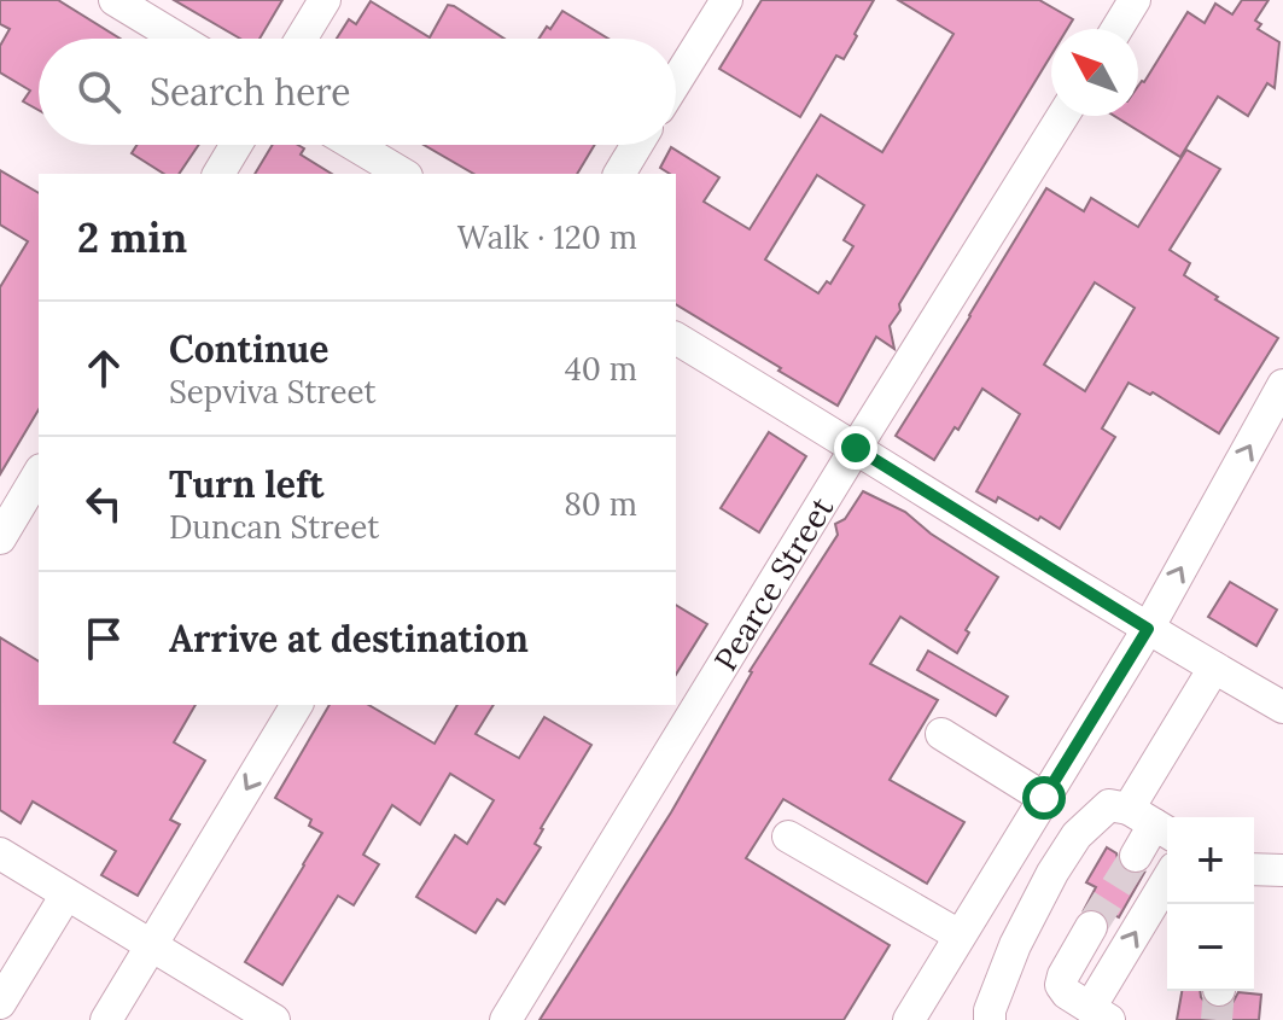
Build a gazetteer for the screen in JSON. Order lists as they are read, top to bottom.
{
  "streets": {
    "street": ["Pearce Street"]
  },
  "north": "top left",
  "page": {
    "search": "Search here",
    "heading": ["2 min", "Walk · 120 m"],
    "list": [
      ["Continue", "Sepviva Street", "40 m"],
      ["Turn left", "Duncan Street", "80 m"],
      "Arrive at destination"
    ],
    "map_buttons": ["+", "−"]
  }
}
